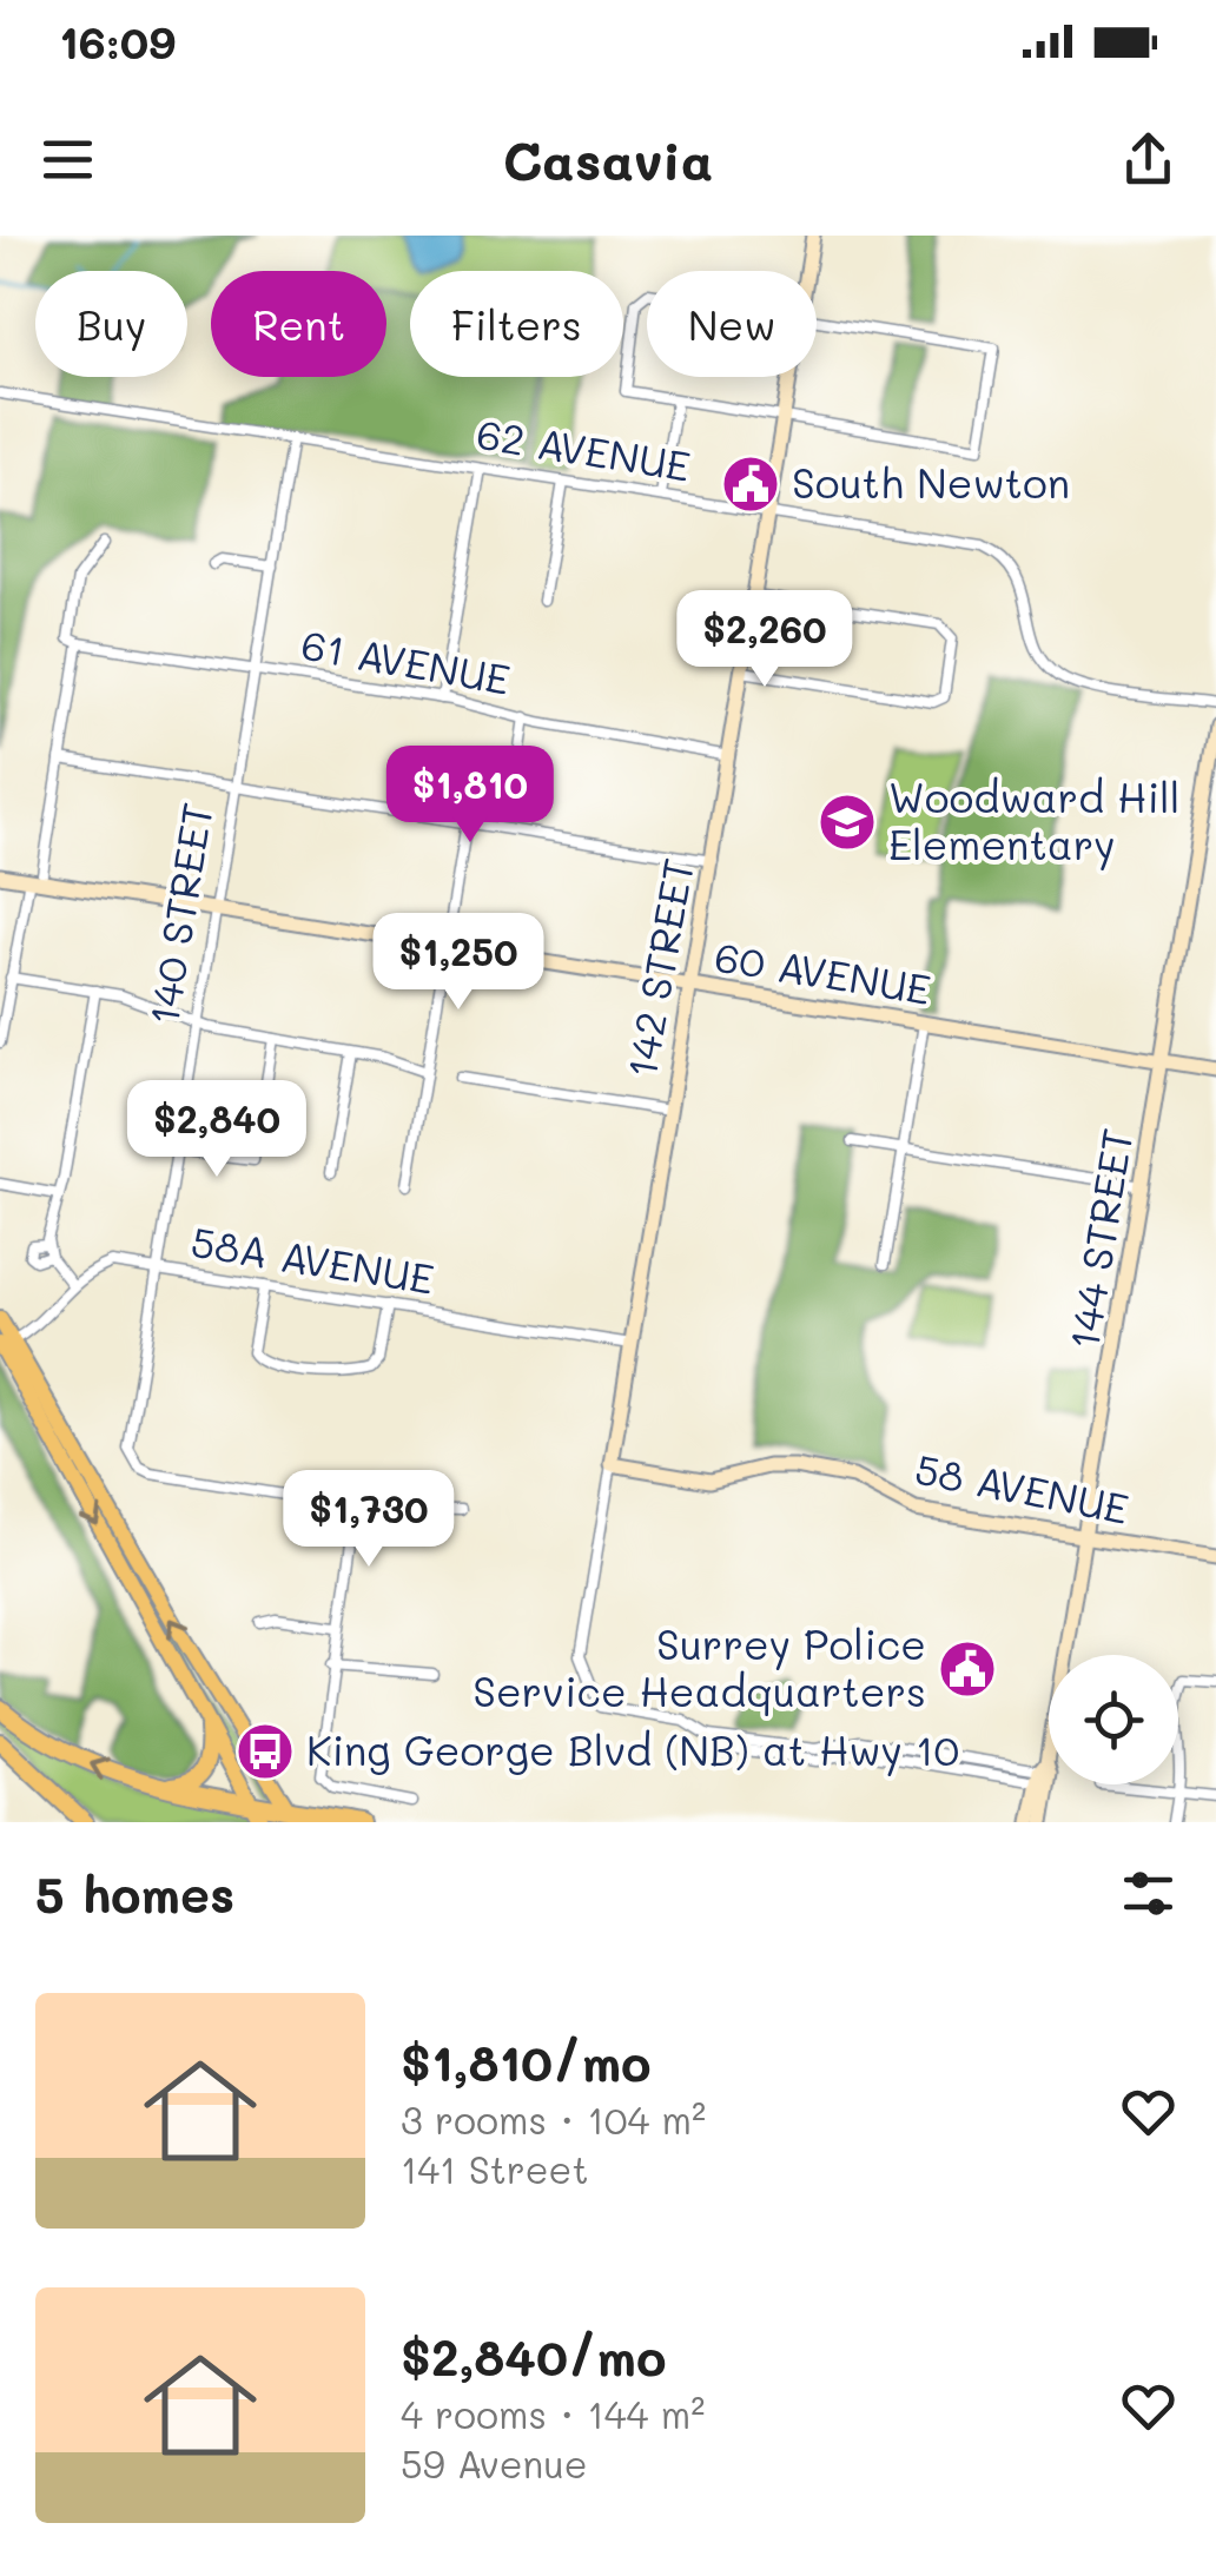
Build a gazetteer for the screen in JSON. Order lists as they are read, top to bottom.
{
  "streets": {
    "street": [
      "62 AVENUE",
      "61 AVENUE",
      "140 STREET",
      "142 STREET",
      "60 AVENUE",
      "144 STREET",
      "58A AVENUE",
      "58 AVENUE"
    ]
  },
  "crossings": [
    ["62 AVENUE", "140 STREET"],
    ["62 AVENUE", "142 STREET"],
    ["61 AVENUE", "140 STREET"],
    ["61 AVENUE", "142 STREET"],
    ["140 STREET", "60 AVENUE"],
    ["140 STREET", "58A AVENUE"],
    ["142 STREET", "60 AVENUE"],
    ["142 STREET", "144 STREET"],
    ["142 STREET", "58A AVENUE"],
    ["142 STREET", "58 AVENUE"],
    ["60 AVENUE", "144 STREET"],
    ["144 STREET", "58 AVENUE"]
  ],
  "places": {
    "public building": ["South Newton", "Surrey Police Service Headquarters"],
    "school or university": ["Woodward Hill Elementary"],
    "bus stop": ["King George Blvd (NB) at Hwy 10"]
  },
  "page": {
    "status": "16:09",
    "header": "Casavia",
    "chip": [
      "Buy",
      "Rent",
      "Filters",
      "New"
    ],
    "price": [
      "$2,260",
      "$1,810",
      "$1,250",
      "$2,840",
      "$1,730"
    ],
    "heading": "5 homes",
    "list": [
      {
        "name": "$1,810/mo",
        "note": "3 rooms · 104 m² · 141 Street"
      },
      {
        "name": "$2,840/mo",
        "note": "4 rooms · 144 m² · 59 Avenue"
      }
    ]
  }
}
